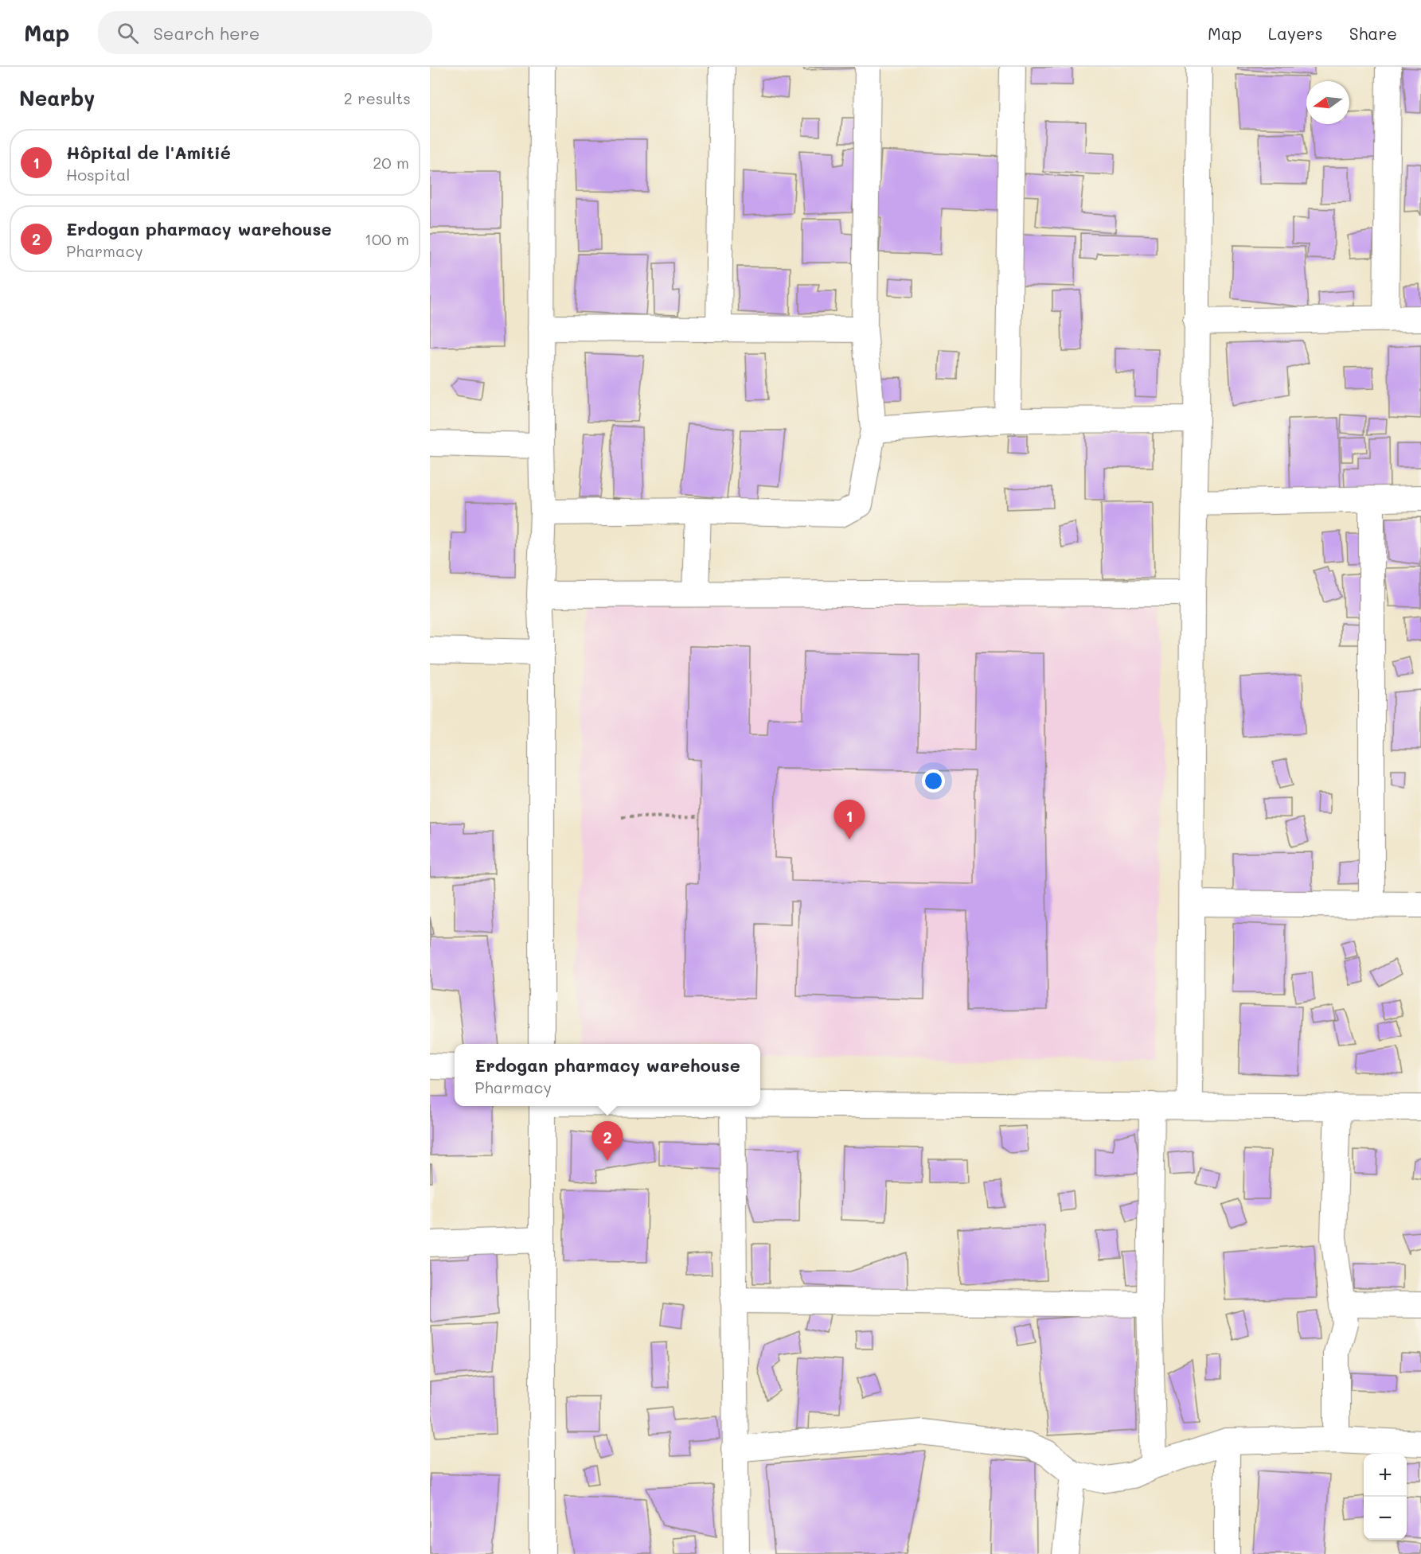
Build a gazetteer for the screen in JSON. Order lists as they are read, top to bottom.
{
  "north": "left",
  "page": {
    "header": "Map",
    "search": "Search here",
    "nav": ["Map", "Layers", "Share"],
    "heading": ["Nearby", "2 results"],
    "list": [
      {
        "mark": "1",
        "name": "Hôpital de l'Amitié",
        "note": "Hospital",
        "value": "20 m"
      },
      {
        "mark": "2",
        "name": "Erdogan pharmacy warehouse",
        "note": "Pharmacy",
        "value": "100 m"
      }
    ],
    "pins": ["1", "2"],
    "popup": ["Erdogan pharmacy warehouse", "Pharmacy"],
    "map_buttons": ["+", "−"]
  }
}
